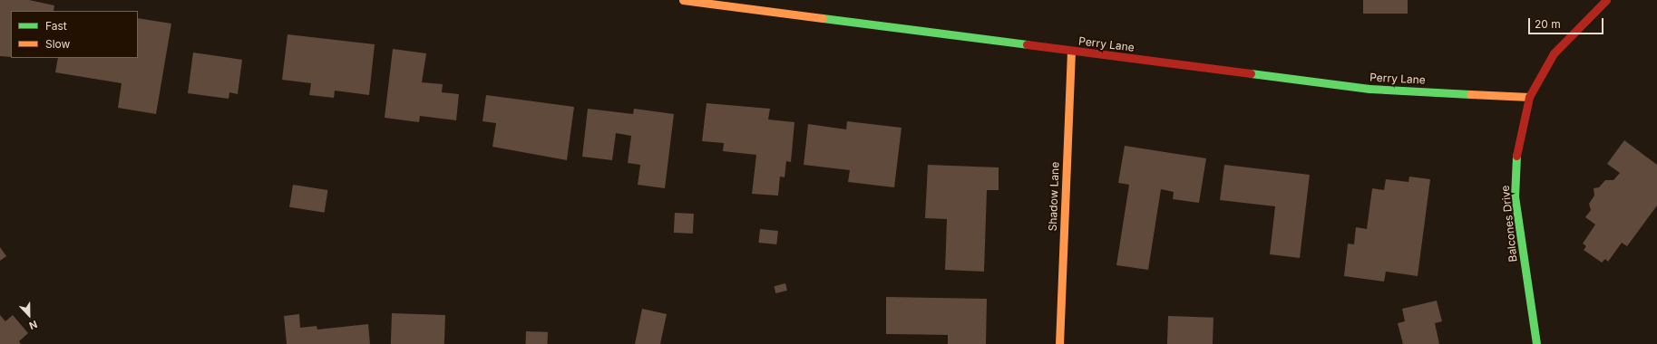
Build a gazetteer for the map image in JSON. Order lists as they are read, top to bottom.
{
  "streets": {
    "street": ["Perry Lane", "Shadow Lane", "Balcones Drive"]
  },
  "crossings": [
    ["Perry Lane", "Shadow Lane"],
    ["Perry Lane", "Balcones Drive"]
  ],
  "legend": ["Fast", "Slow"],
  "scale_bar": "20 m",
  "north": "bottom"
}
